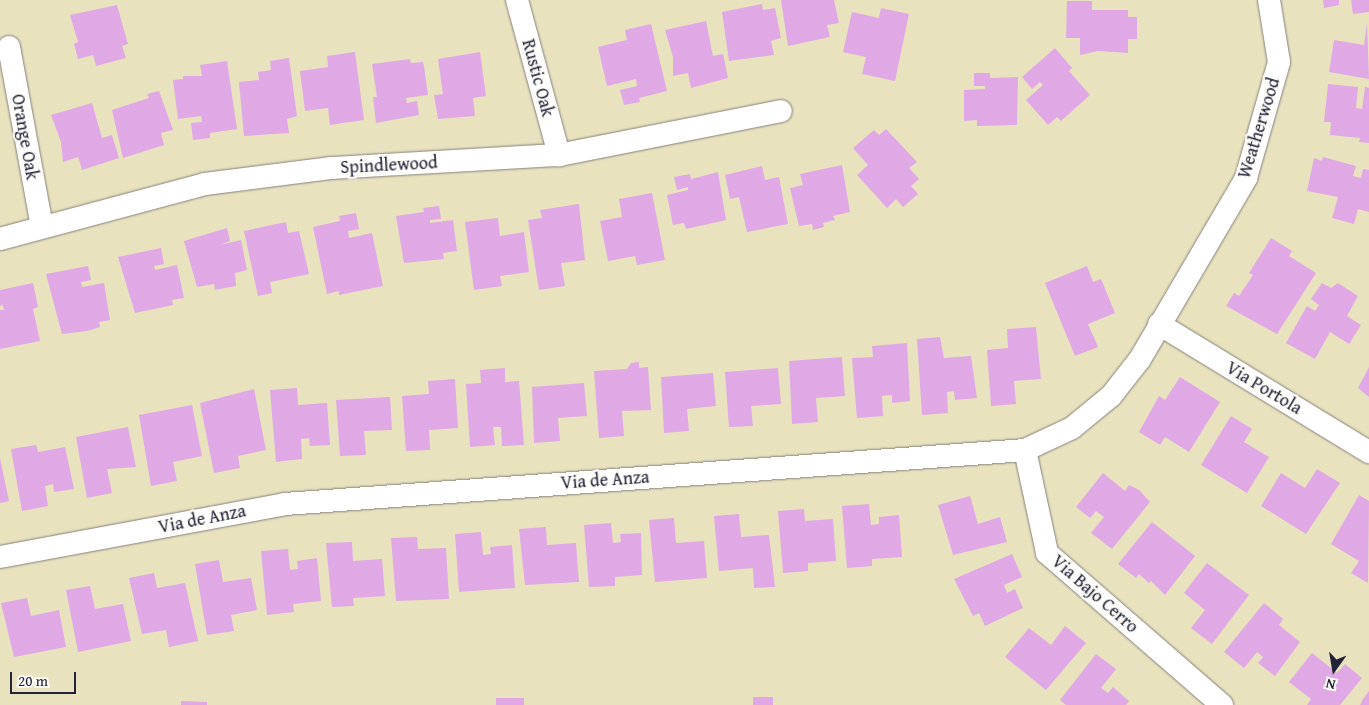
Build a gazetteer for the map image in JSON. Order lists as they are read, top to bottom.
{
  "streets": {
    "street": [
      "Rustic Oak",
      "Weatherwood",
      "Orange Oak",
      "Spindlewood",
      "Via Portola",
      "Via de Anza",
      "Via Bajo Cerro"
    ]
  },
  "crossings": [
    ["Rustic Oak", "Spindlewood"],
    ["Weatherwood", "Via Portola"],
    ["Weatherwood", "Via de Anza"],
    ["Orange Oak", "Spindlewood"],
    ["Via Portola", "Via de Anza"],
    ["Via de Anza", "Via Bajo Cerro"]
  ],
  "scale_bar": "20 m",
  "north": "bottom"
}
